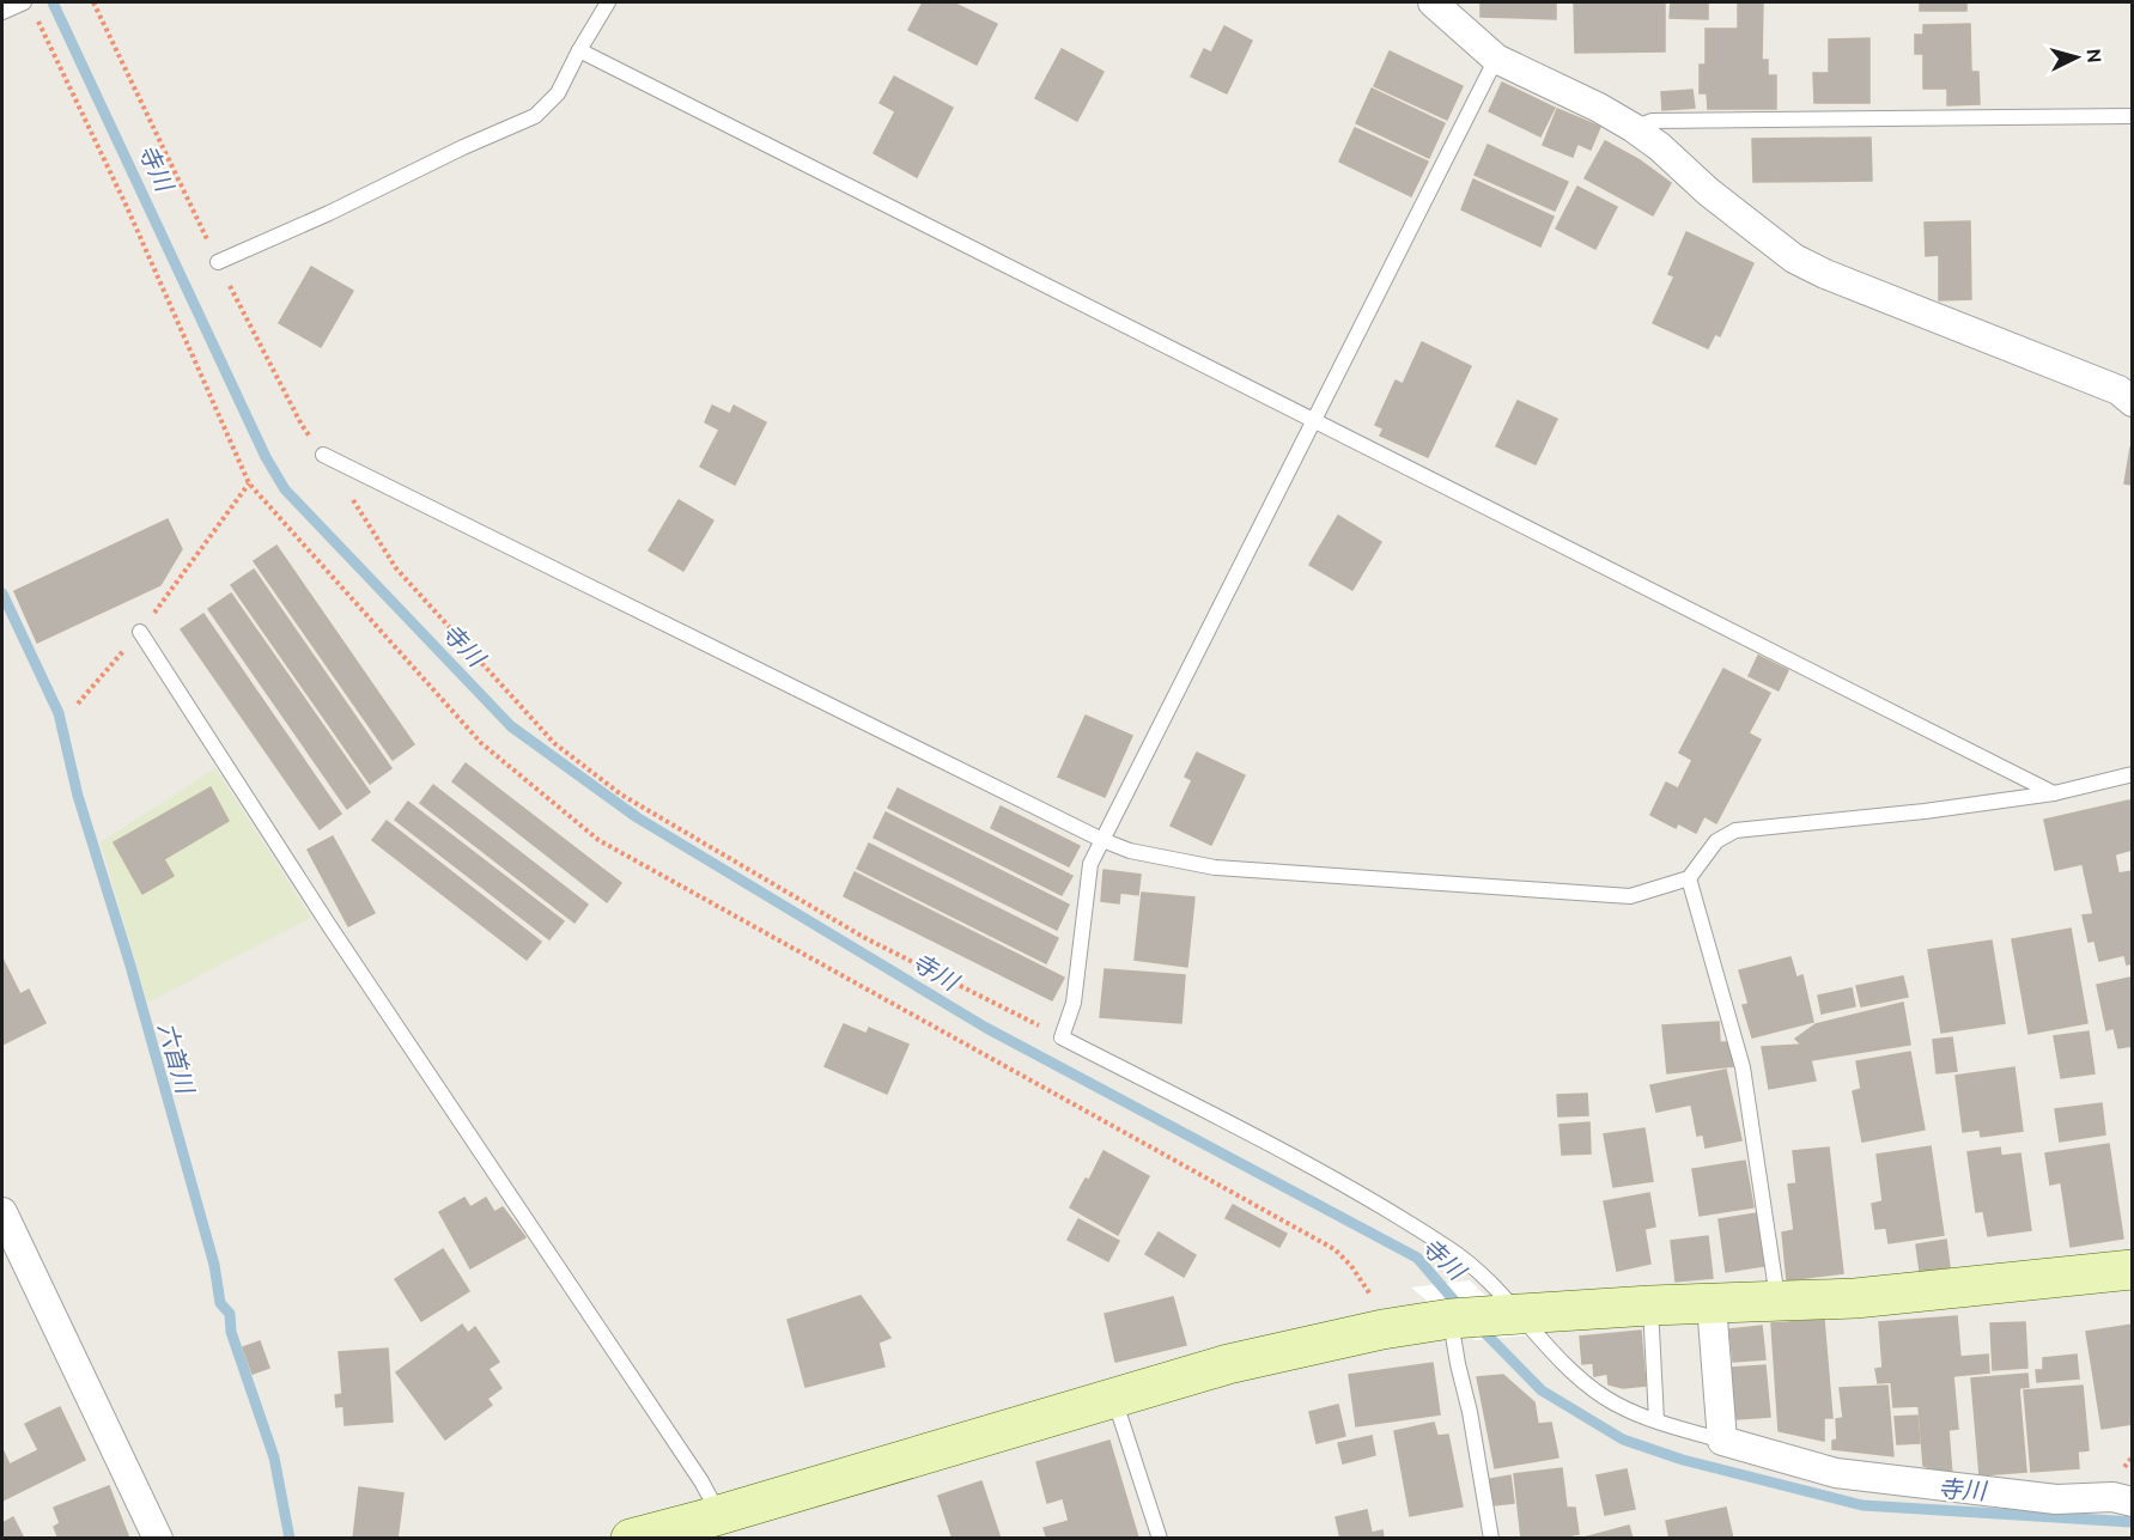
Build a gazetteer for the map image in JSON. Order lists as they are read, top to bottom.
{
  "water": ["寺川", "六首川"],
  "north": "right"
}
